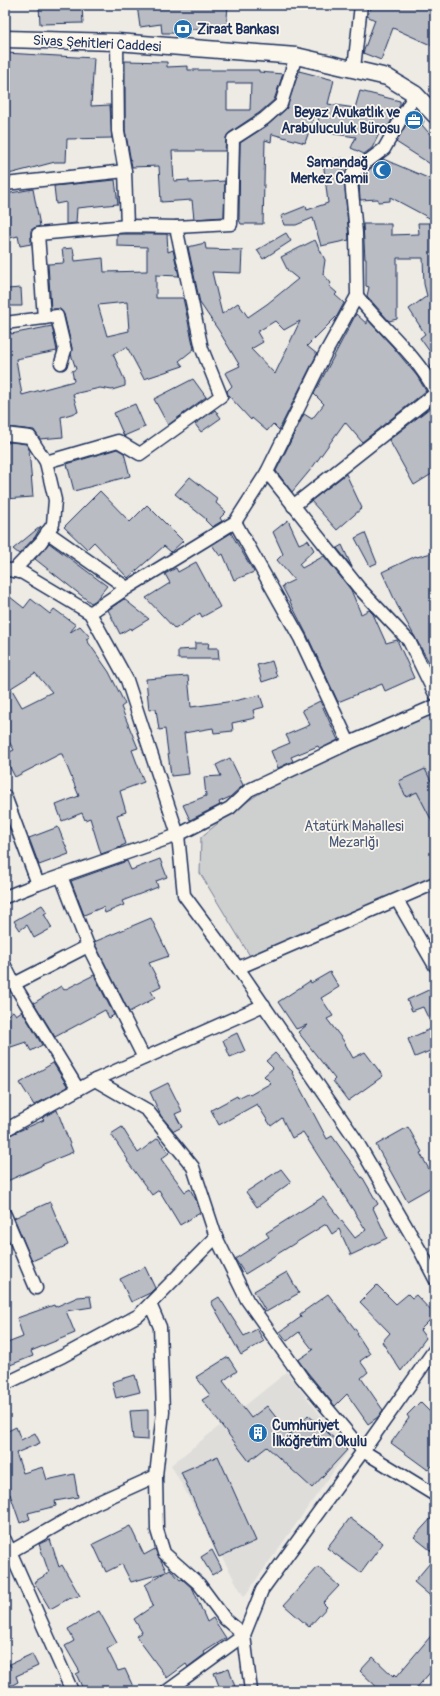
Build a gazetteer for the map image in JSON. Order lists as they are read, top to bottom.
{
  "streets": {
    "street": ["Sivas Şehitleri Caddesi"]
  },
  "parks": ["Atatürk Mahallesi Mezarlğı"],
  "places": {
    "bank": ["Ziraat Bankası"],
    "office": ["Beyaz Avukatlık ve Arabuluculuk Bürosu"],
    "mosque": ["Samandağ Merkez Camii"],
    "building": ["Cumhuriyet İlköğretim Okulu"]
  }
}
